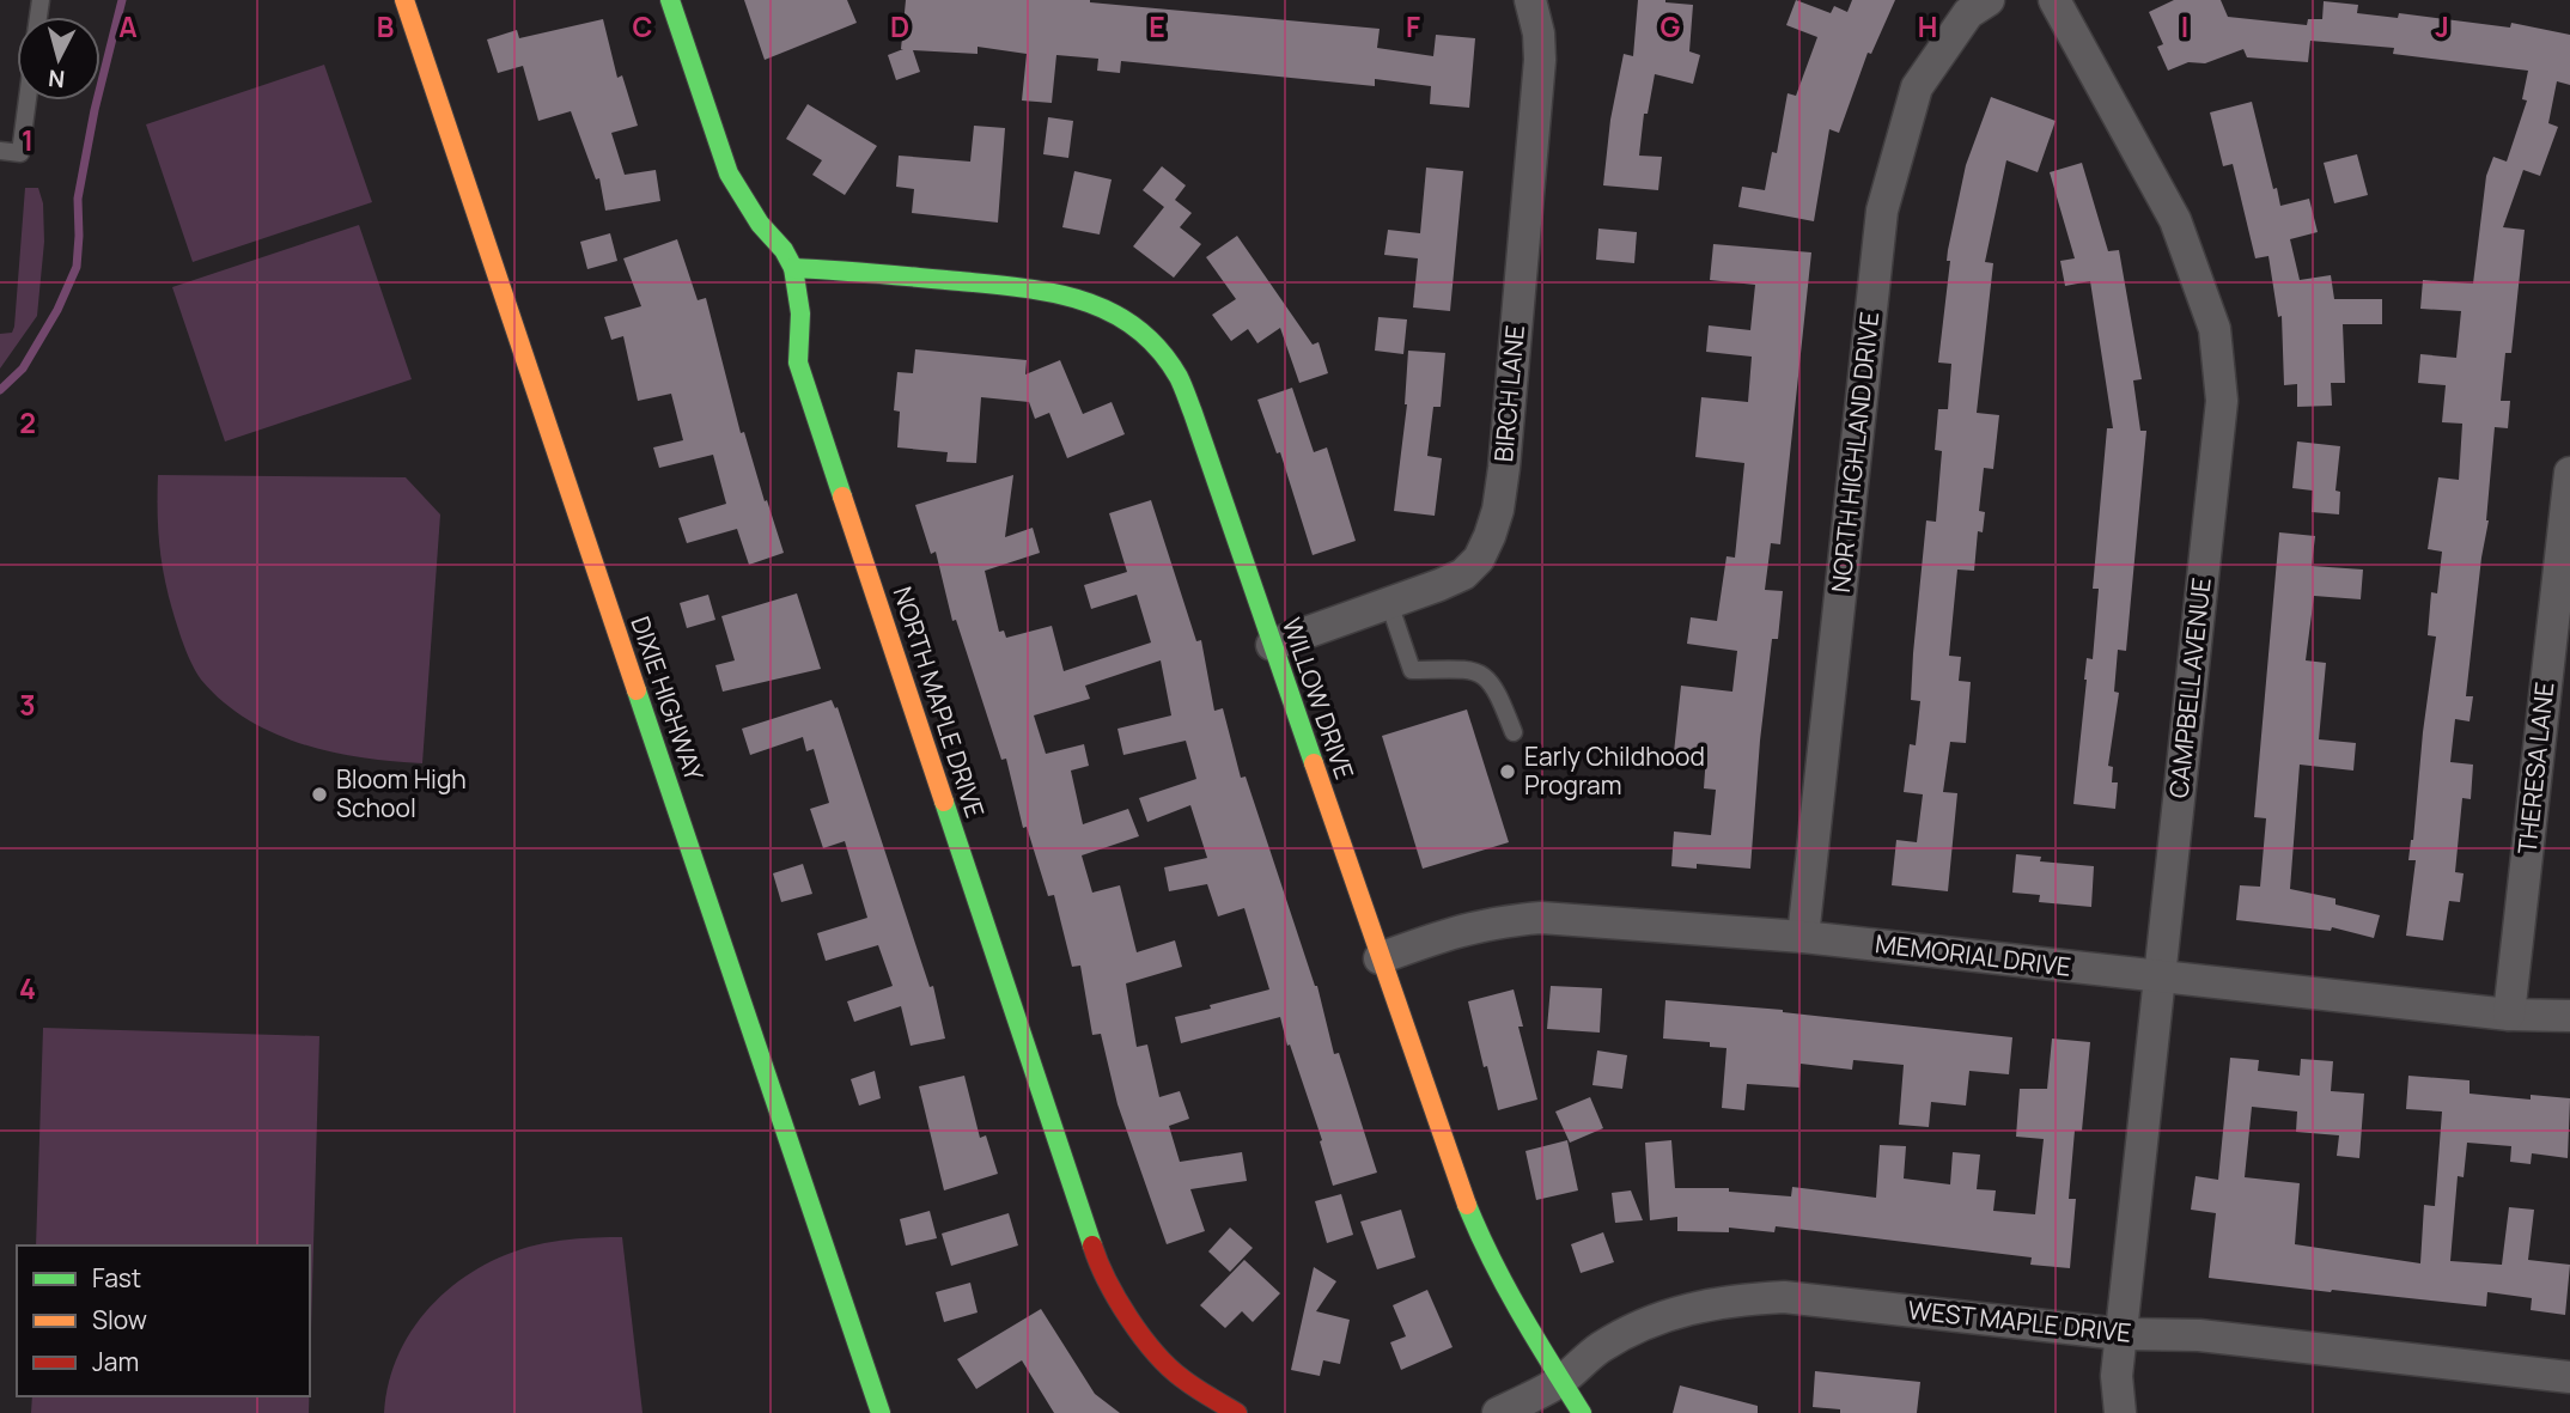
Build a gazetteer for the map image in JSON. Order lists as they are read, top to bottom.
{
  "streets": {
    "street": [
      "BIRCH LANE",
      "NORTH HIGHLAND DRIVE",
      "CAMPBELL AVENUE",
      "DIXIE HIGHWAY",
      "WILLOW DRIVE",
      "NORTH MAPLE DRIVE",
      "THERESA LANE",
      "MEMORIAL DRIVE",
      "WEST MAPLE DRIVE"
    ]
  },
  "crossings": [
    ["BIRCH LANE", "WILLOW DRIVE"],
    ["NORTH HIGHLAND DRIVE", "MEMORIAL DRIVE"],
    ["CAMPBELL AVENUE", "MEMORIAL DRIVE"],
    ["CAMPBELL AVENUE", "WEST MAPLE DRIVE"],
    ["WILLOW DRIVE", "NORTH MAPLE DRIVE"],
    ["WILLOW DRIVE", "MEMORIAL DRIVE"],
    ["WILLOW DRIVE", "WEST MAPLE DRIVE"],
    ["THERESA LANE", "MEMORIAL DRIVE"]
  ],
  "places": ["Early Childhood Program", "Bloom High School"],
  "legend": ["Fast", "Slow", "Jam"],
  "north": "bottom",
  "grid": {
    "columns": [
      "A",
      "B",
      "C",
      "D",
      "E",
      "F",
      "G",
      "H",
      "I",
      "J"
    ],
    "rows": [
      "1",
      "2",
      "3",
      "4"
    ]
  }
}
